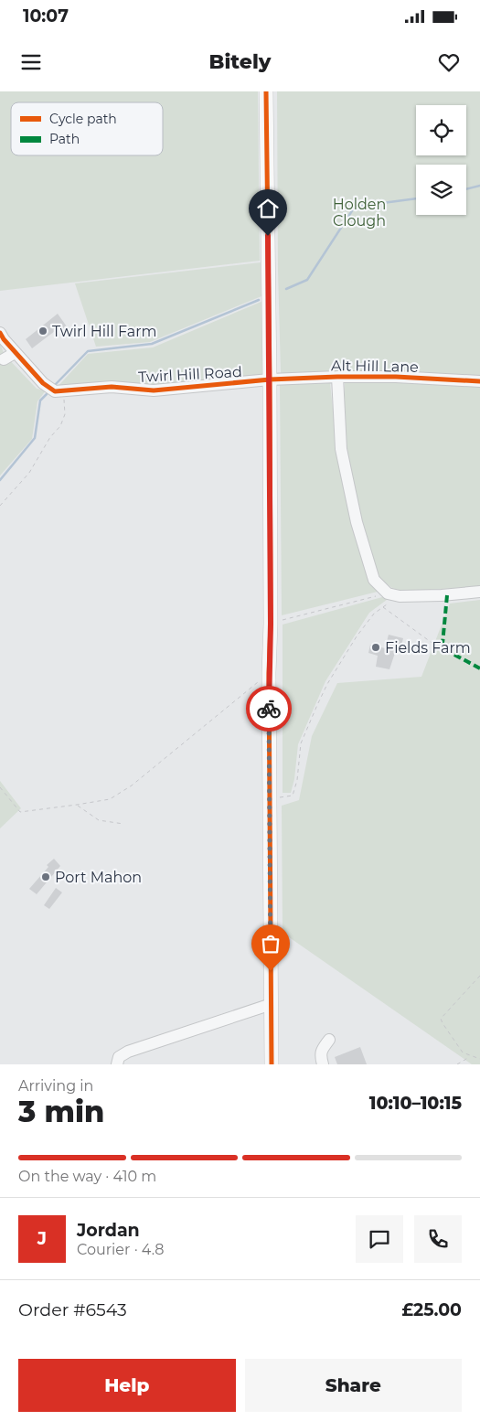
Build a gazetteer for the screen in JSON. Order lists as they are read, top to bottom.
{
  "streets": {
    "street": ["Alt Hill Lane", "Twirl Hill Road"]
  },
  "crossings": [
    ["Alt Hill Lane", "Twirl Hill Road"]
  ],
  "parks": ["Holden Clough"],
  "places": ["Twirl Hill Farm", "Fields Farm", "Port Mahon"],
  "legend": ["Cycle path", "Path"],
  "page": {
    "status": "10:07",
    "header": "Bitely",
    "heading": ["3 min", "Arriving in", "10:10–10:15"],
    "panel": [
      "Jordan",
      "Courier · 4.8",
      "Order #6543",
      "£25.00"
    ],
    "bar": "On the way · 410 m",
    "round": "J",
    "buttons": ["Help", "Share"]
  }
}
